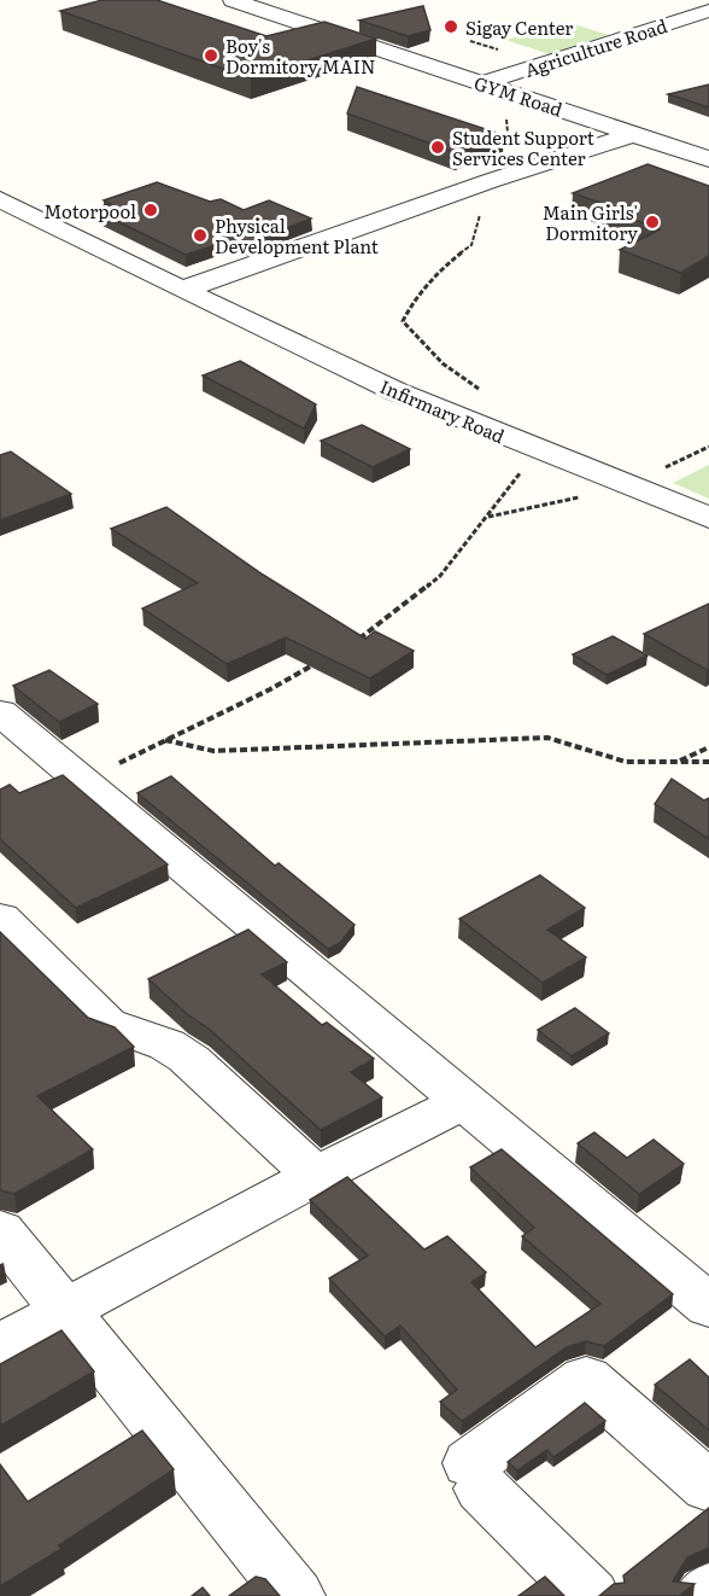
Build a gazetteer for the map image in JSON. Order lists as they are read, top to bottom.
{
  "streets": {
    "street": ["Agriculture Road", "GYM Road", "Infirmary Road"]
  },
  "crossings": [
    ["Agriculture Road", "GYM Road"]
  ],
  "places": [
    "Sigay Center",
    "Boy's Dormitory MAIN",
    "Student Support Services Center",
    "Motorpool",
    "Main Girls' Dormitory",
    "Physical Development Plant"
  ]
}
